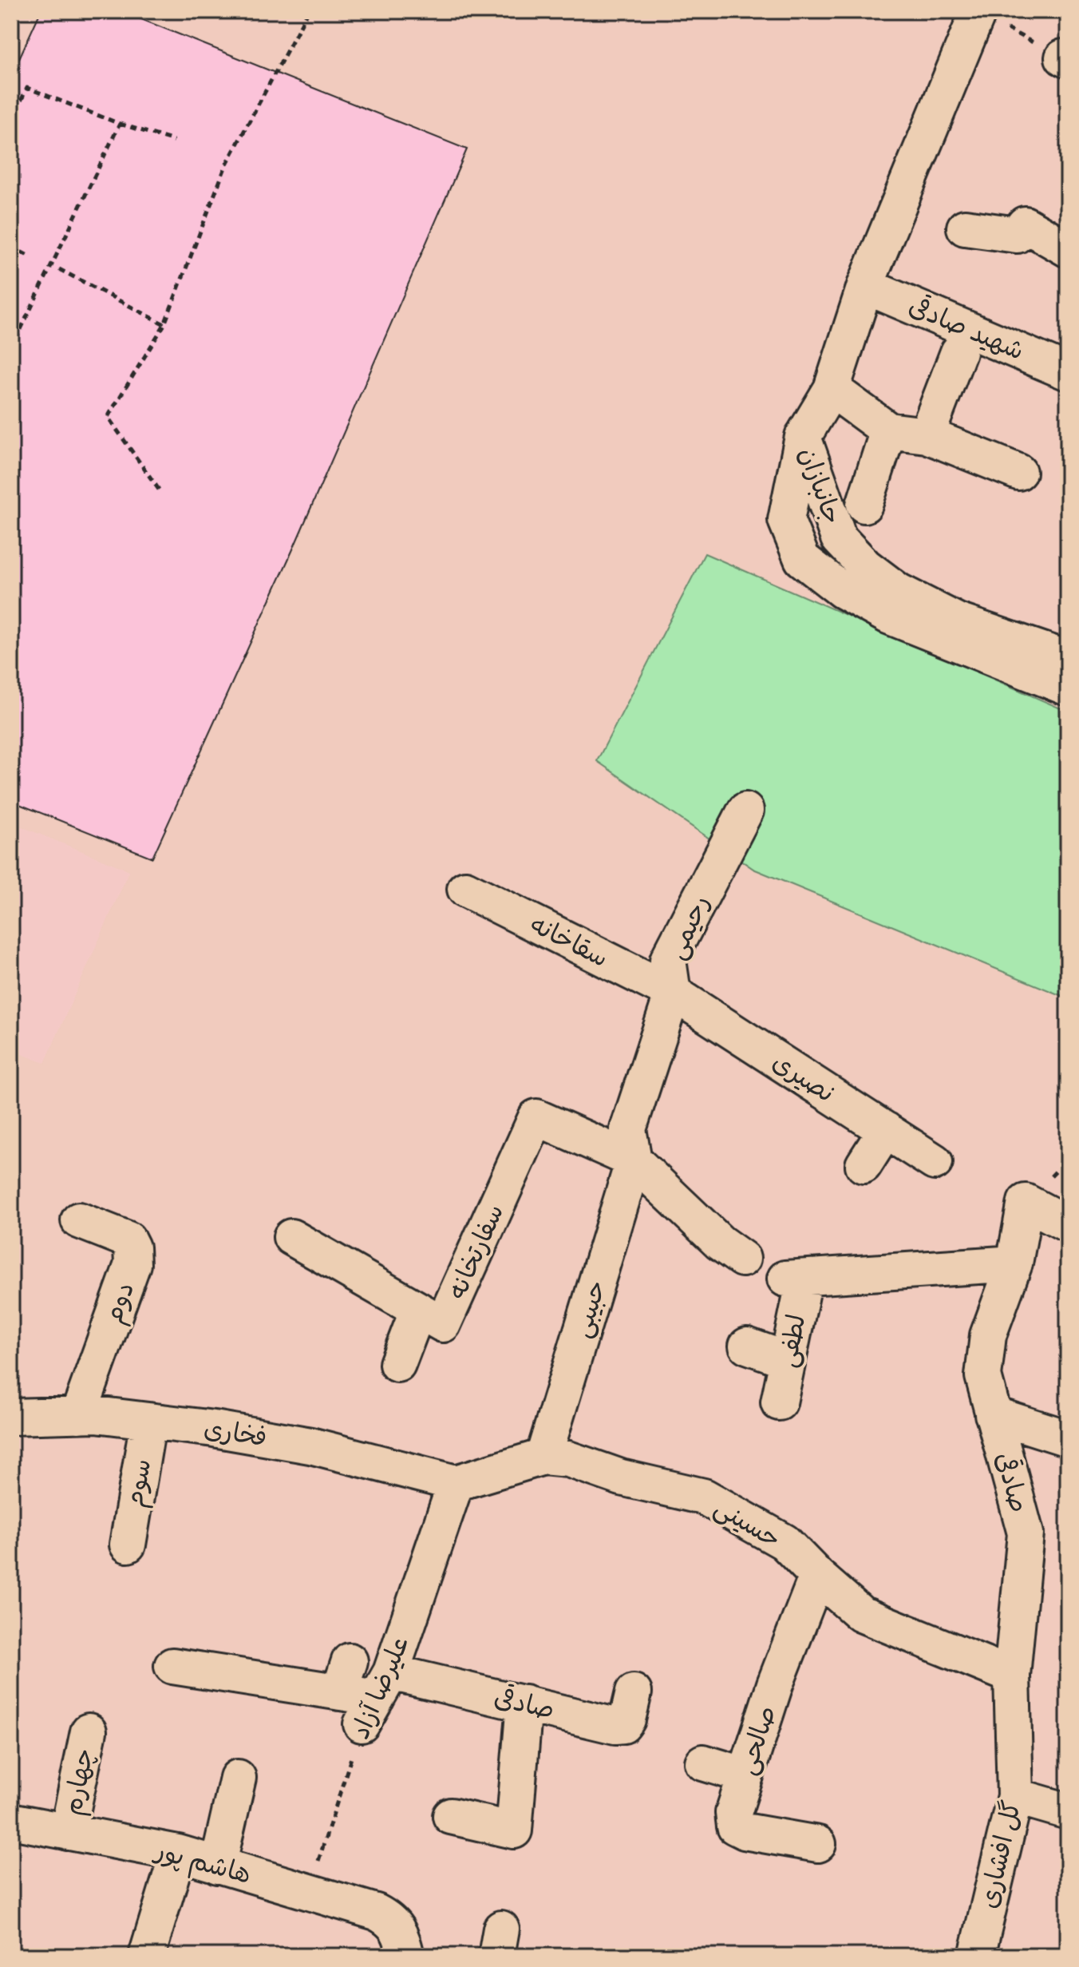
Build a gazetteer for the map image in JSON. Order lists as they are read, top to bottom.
{
  "streets": {
    "street": [
      "شهید صادقی",
      "جانبازان",
      "رحیمی",
      "سقاخانه",
      "نصیری",
      "سفارتخانه",
      "دوم",
      "حبیبی",
      "لطفی",
      "فخاری",
      "صادقی",
      "سوم",
      "حسینی",
      "علیرضا آزاد",
      "صالحی",
      "چهارم",
      "گل افشاری",
      "هاشم پور"
    ]
  },
  "crossings": [
    ["رحیمی", "سقاخانه"],
    ["رحیمی", "نصیری"],
    ["رحیمی", "سفارتخانه"],
    ["رحیمی", "حبیبی"],
    ["سقاخانه", "نصیری"],
    ["سفارتخانه", "حبیبی"],
    ["دوم", "فخاری"],
    ["حبیبی", "حسینی"],
    ["لطفی", "صادقی"],
    ["فخاری", "سوم"],
    ["فخاری", "حسینی"],
    ["فخاری", "علیرضا آزاد"],
    ["صادقی", "حسینی"],
    ["صادقی", "علیرضا آزاد"],
    ["صادقی", "گل افشاری"],
    ["حسینی", "علیرضا آزاد"],
    ["حسینی", "صالحی"],
    ["حسینی", "گل افشاری"],
    ["علیرضا آزاد", "هاشم پور"],
    ["چهارم", "هاشم پور"]
  ]
}
